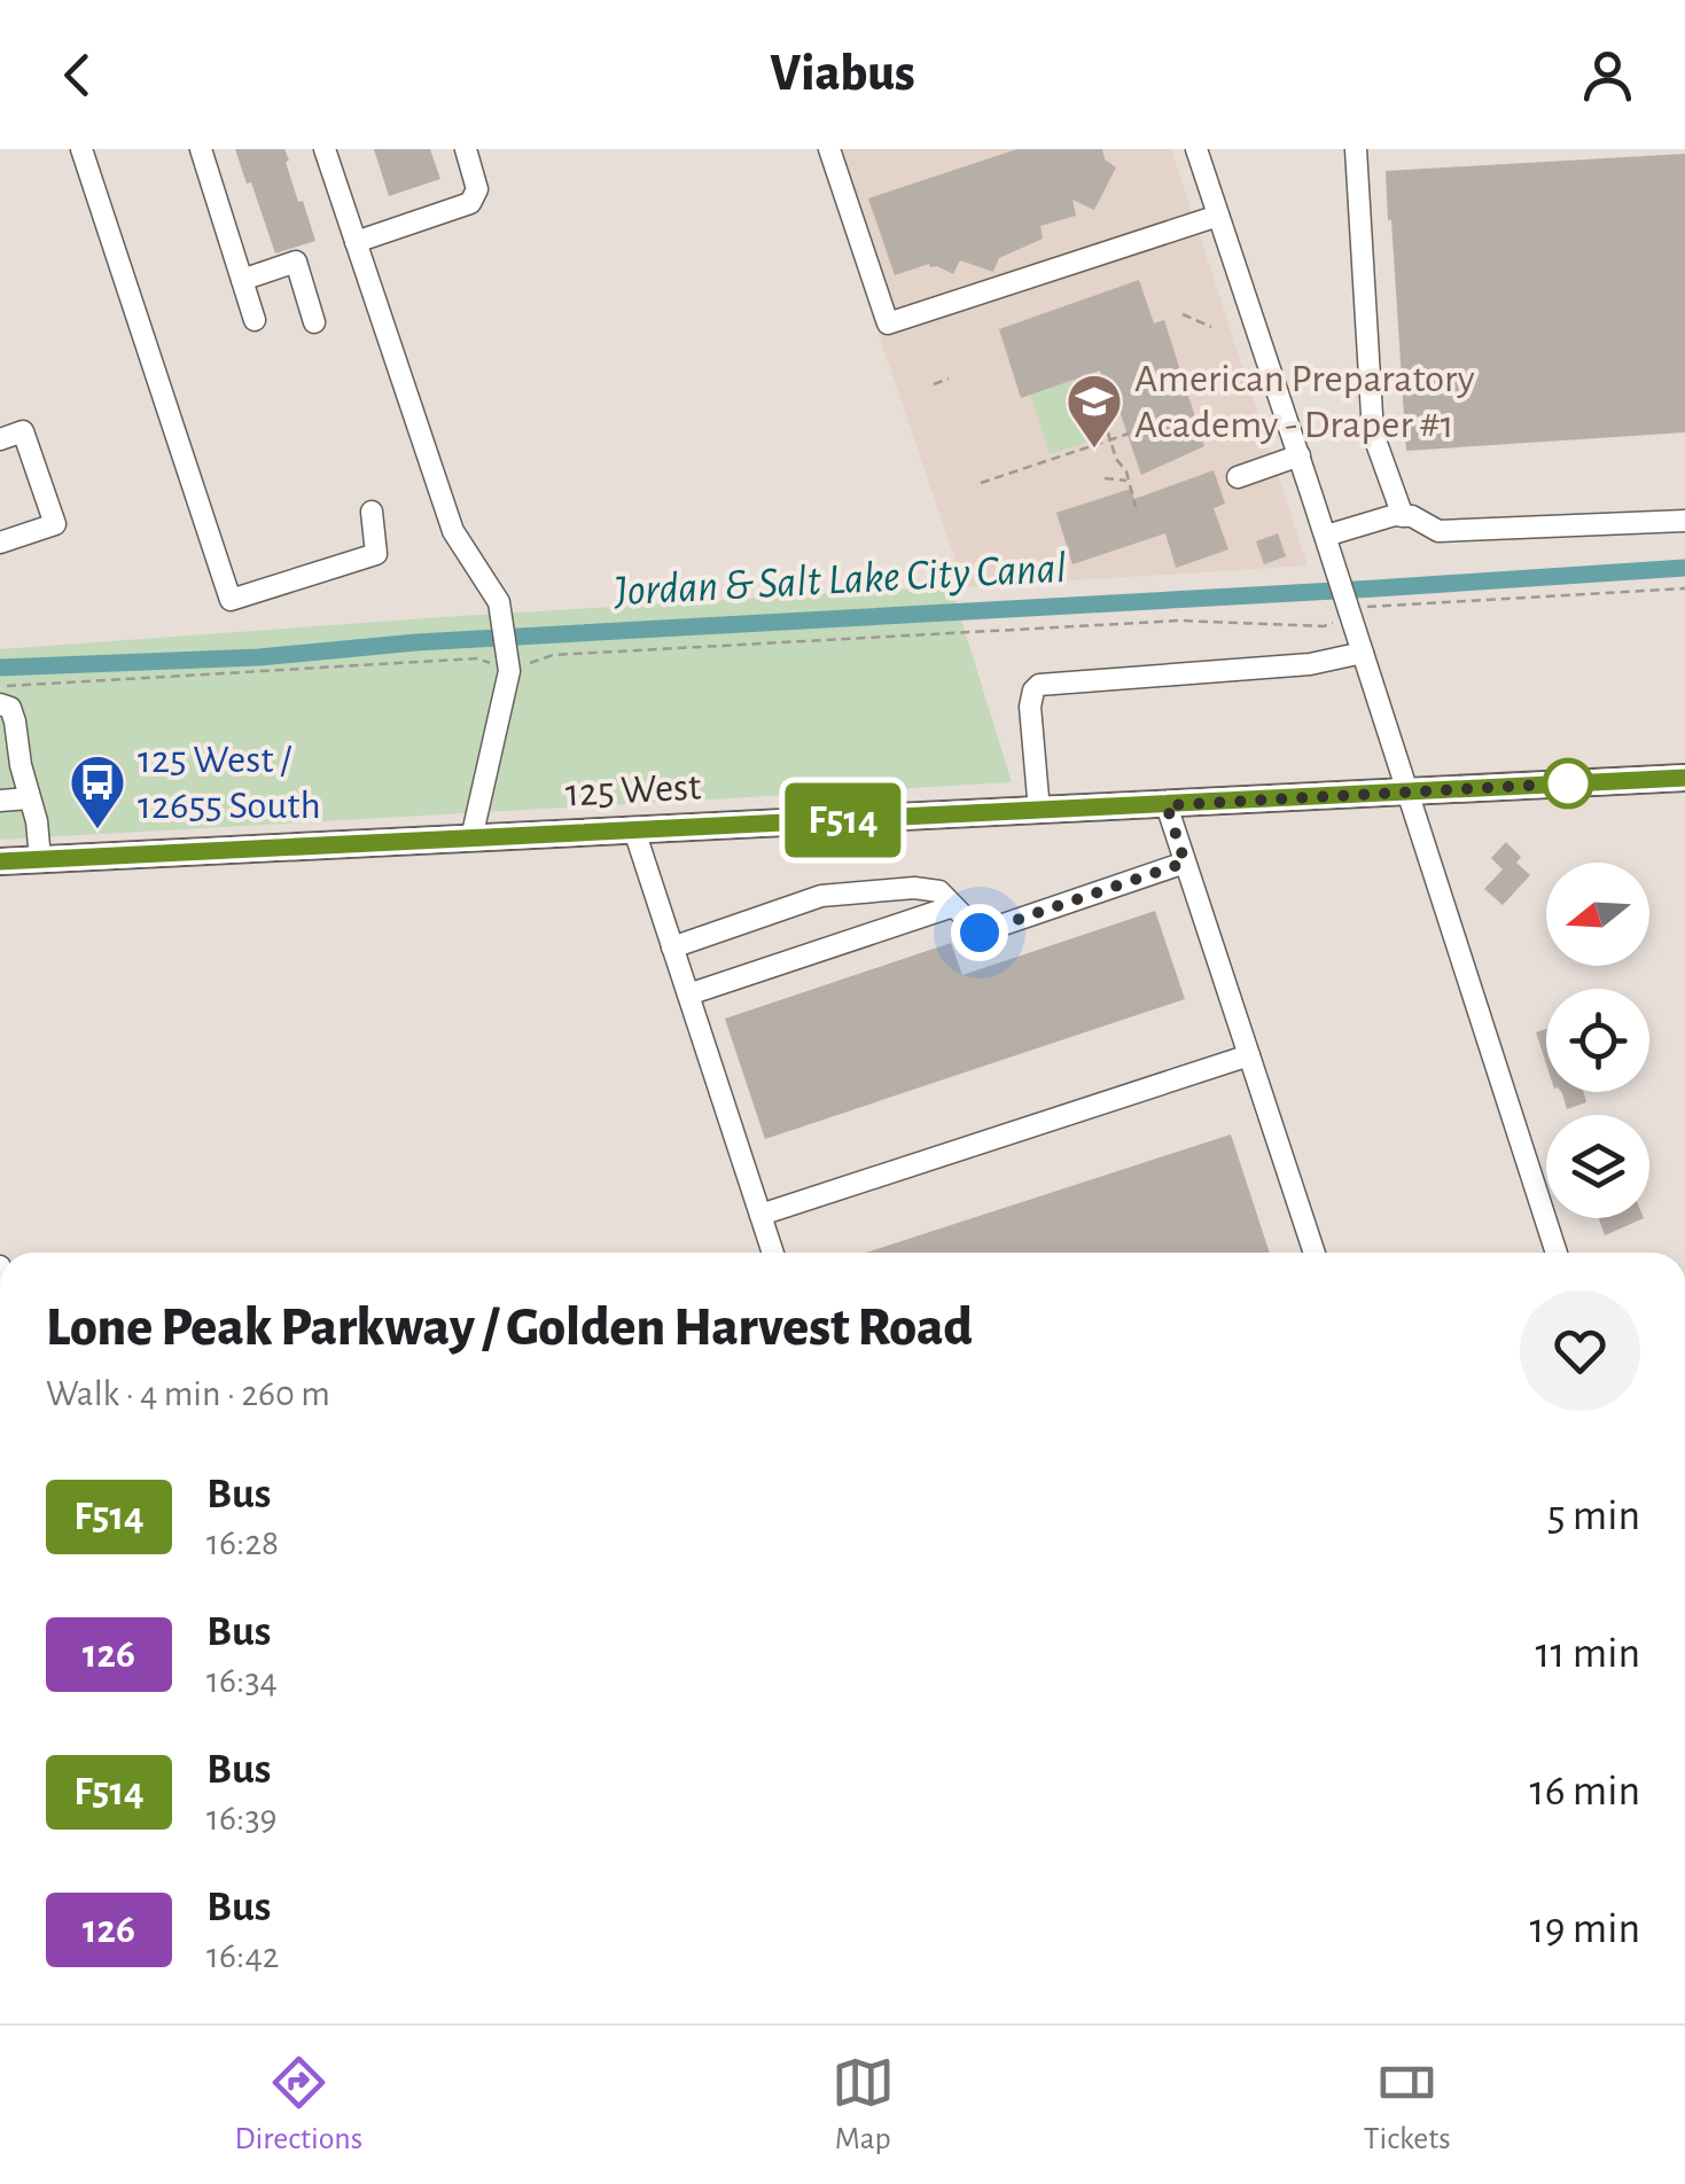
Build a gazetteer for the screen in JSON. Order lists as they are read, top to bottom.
{
  "streets": {
    "main road": ["125 West"]
  },
  "water": ["Jordan & Salt Lake City Canal"],
  "places": {
    "school or university": ["American Preparatory Academy - Draper #1"],
    "bus stop": ["125 West / 12655 South"]
  },
  "lines": ["bus line F514"],
  "north": "left",
  "page": {
    "header": "Viabus",
    "on_map": "F514",
    "heading": ["Lone Peak Parkway / Golden Harvest Road", "Walk · 4 min · 260 m"],
    "list": [
      {
        "mark": "F514",
        "name": "Bus",
        "note": "16:28",
        "value": "5 min"
      },
      {
        "mark": "126",
        "name": "Bus",
        "note": "16:34",
        "value": "11 min"
      },
      {
        "mark": "F514",
        "name": "Bus",
        "note": "16:39",
        "value": "16 min"
      },
      {
        "mark": "126",
        "name": "Bus",
        "note": "16:42",
        "value": "19 min"
      }
    ],
    "tabs": ["Directions", "Map", "Tickets"]
  }
}
